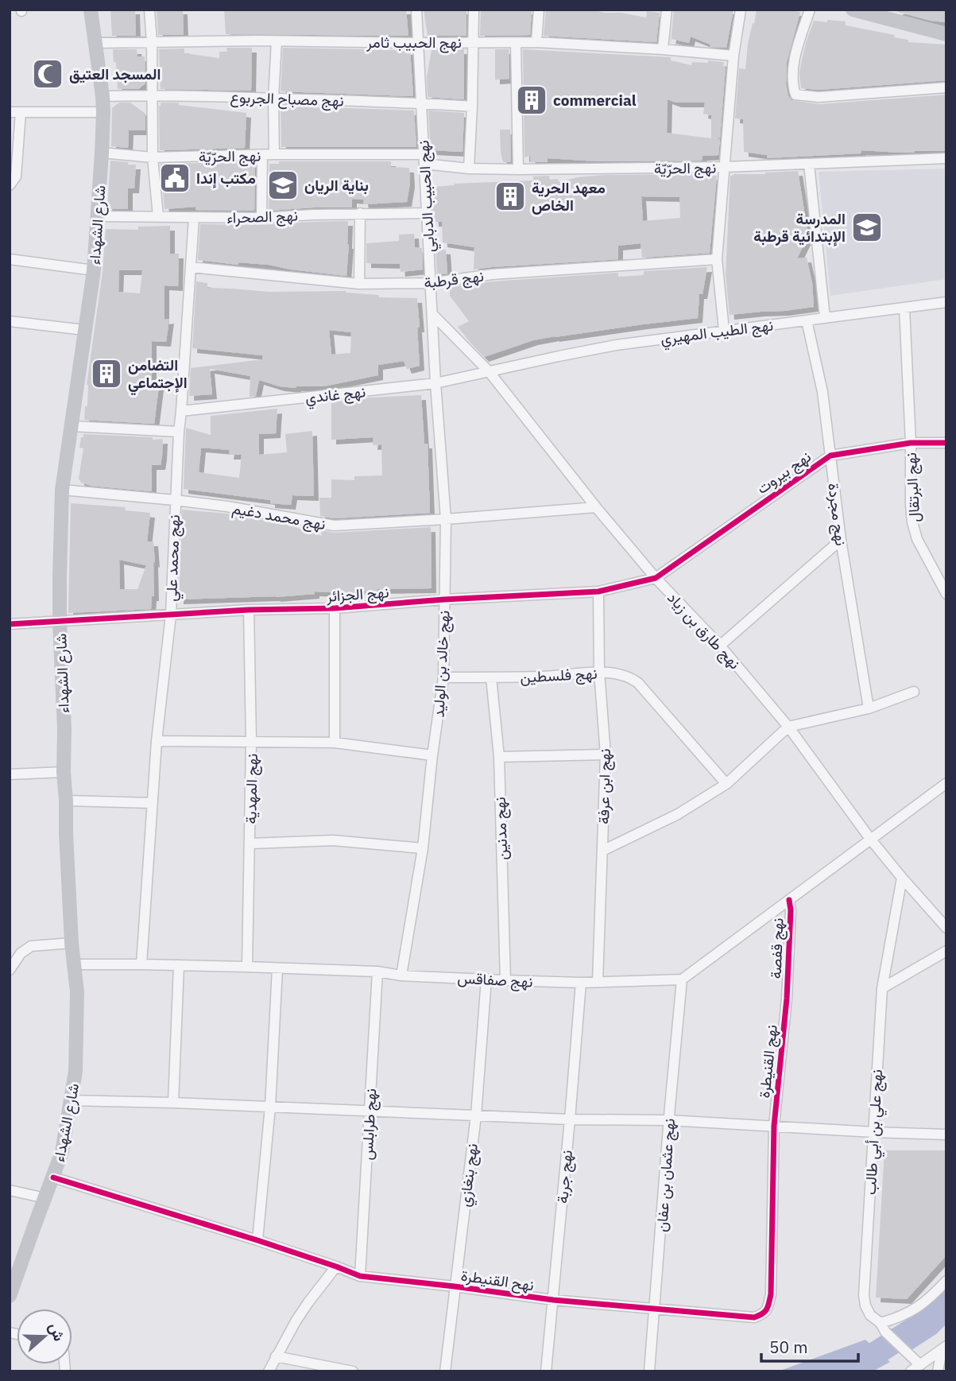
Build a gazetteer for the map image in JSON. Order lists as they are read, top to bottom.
{
  "streets": {
    "main road": ["شارع الشهداء"],
    "street": [
      "نهج الحبيب ثامر",
      "نهج مصباح الجربوع",
      "نهج الحرّيّة",
      "نهج الحبيب الدبابي",
      "نهج الصحراء",
      "نهج قرطبة",
      "نهج الطيب المهيري",
      "نهج غاندي",
      "نهج بيروت",
      "نهج البرتقال",
      "نهج مجردة",
      "نهج محمد دغيم",
      "نهج محمد علي",
      "نهج الجزائر",
      "نهج طارق بن زياد",
      "نهج خالد بن الوليد",
      "نهج فلسطين",
      "نهج ابن عرفة",
      "نهج المهدية",
      "نهج مدنين",
      "نهج قفصة",
      "نهج صفاقس",
      "نهج القنيطرة",
      "نهج طرابلس",
      "نهج علي بن أبي طالب",
      "نهج بنغازي",
      "نهج عثمان بن عفان",
      "نهج جربة",
      "نهح القنيطرة"
    ]
  },
  "crossings": [
    ["نهج الحبيب ثامر", "نهج الحبيب الدبابي"],
    ["نهج الحبيب ثامر", "شارع الشهداء"],
    ["نهج مصباح الجربوع", "نهج الحبيب الدبابي"],
    ["نهج مصباح الجربوع", "شارع الشهداء"],
    ["نهج الحرّيّة", "نهج الحبيب الدبابي"],
    ["نهج الحرّيّة", "شارع الشهداء"],
    ["نهج الحبيب الدبابي", "نهج الصحراء"],
    ["نهج الحبيب الدبابي", "نهج قرطبة"],
    ["نهج الحبيب الدبابي", "نهج غاندي"],
    ["نهج الحبيب الدبابي", "نهج طارق بن زياد"],
    ["نهج الحبيب الدبابي", "نهج خالد بن الوليد"],
    ["نهج الصحراء", "شارع الشهداء"],
    ["نهج الصحراء", "نهج محمد علي"],
    ["شارع الشهداء", "نهج محمد دغيم"],
    ["شارع الشهداء", "نهج الجزائر"],
    ["شارع الشهداء", "نهج صفاقس"],
    ["شارع الشهداء", "نهح القنيطرة"],
    ["نهج قرطبة", "نهج محمد علي"],
    ["نهج الطيب المهيري", "نهج غاندي"],
    ["نهج الطيب المهيري", "نهج البرتقال"],
    ["نهج الطيب المهيري", "نهج مجردة"],
    ["نهج الطيب المهيري", "نهج طارق بن زياد"],
    ["نهج غاندي", "نهج محمد علي"],
    ["نهج غاندي", "نهج طارق بن زياد"],
    ["نهج غاندي", "نهج خالد بن الوليد"],
    ["نهج بيروت", "نهج البرتقال"],
    ["نهج بيروت", "نهج مجردة"],
    ["نهج بيروت", "نهج الجزائر"],
    ["نهج بيروت", "نهج طارق بن زياد"],
    ["نهج محمد دغيم", "نهج محمد علي"],
    ["نهج محمد دغيم", "نهج طارق بن زياد"],
    ["نهج محمد دغيم", "نهج خالد بن الوليد"],
    ["نهج محمد علي", "نهج الجزائر"],
    ["نهج محمد علي", "نهج صفاقس"],
    ["نهج الجزائر", "نهج طارق بن زياد"],
    ["نهج الجزائر", "نهج خالد بن الوليد"],
    ["نهج الجزائر", "نهج ابن عرفة"],
    ["نهج الجزائر", "نهج المهدية"],
    ["نهج طارق بن زياد", "نهج علي بن أبي طالب"],
    ["نهج خالد بن الوليد", "نهج فلسطين"],
    ["نهج خالد بن الوليد", "نهج صفاقس"],
    ["نهج فلسطين", "نهج ابن عرفة"],
    ["نهج فلسطين", "نهج مدنين"],
    ["نهج ابن عرفة", "نهج صفاقس"],
    ["نهج المهدية", "نهج صفاقس"],
    ["نهج مدنين", "نهج صفاقس"],
    ["نهج قفصة", "نهج القنيطرة"],
    ["نهج صفاقس", "نهج طرابلس"],
    ["نهج صفاقس", "نهج بنغازي"],
    ["نهج صفاقس", "نهج عثمان بن عفان"],
    ["نهج صفاقس", "نهج جربة"],
    ["نهج القنيطرة", "نهح القنيطرة"],
    ["نهج طرابلس", "نهح القنيطرة"],
    ["نهج بنغازي", "نهح القنيطرة"],
    ["نهج عثمان بن عفان", "نهح القنيطرة"],
    ["نهج جربة", "نهح القنيطرة"]
  ],
  "places": {
    "mosque": ["المسجد العتيق"],
    "building": ["commercial", "معهد الحرية الخاص", "التضامن الإجتماعي"],
    "public building": ["مكتب إندا"],
    "school or university": ["بناية الريان", "المدرسة الإبتدائية قرطبة"]
  },
  "scale_bar": "50 m",
  "north": "right"
}
